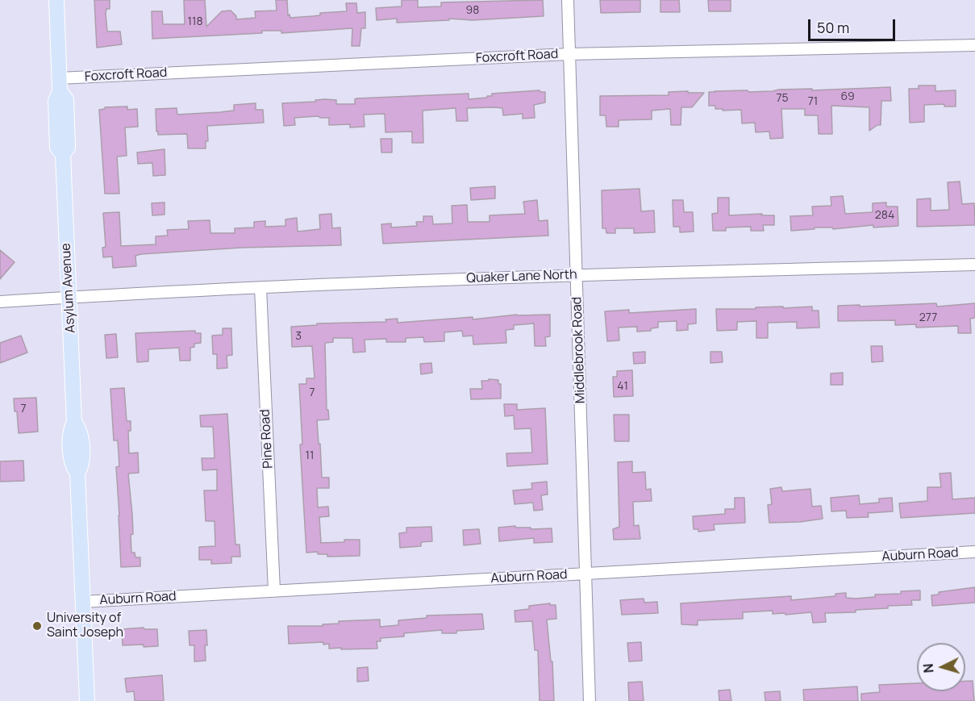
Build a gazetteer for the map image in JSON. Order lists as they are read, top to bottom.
{
  "streets": {
    "main road": ["Asylum Avenue"],
    "street": [
      "Foxcroft Road",
      "Quaker Lane North",
      "Middlebrook Road",
      "Pine Road",
      "Auburn Road"
    ]
  },
  "crossings": [
    ["Foxcroft Road", "Asylum Avenue"],
    ["Foxcroft Road", "Middlebrook Road"],
    ["Quaker Lane North", "Asylum Avenue"],
    ["Quaker Lane North", "Middlebrook Road"],
    ["Quaker Lane North", "Pine Road"],
    ["Asylum Avenue", "Auburn Road"],
    ["Middlebrook Road", "Auburn Road"],
    ["Pine Road", "Auburn Road"]
  ],
  "places": ["University of Saint Joseph"],
  "house_numbers": [
    "98",
    "118",
    "69",
    "75",
    "71",
    "284",
    "277",
    "3",
    "41",
    "7",
    "7",
    "11"
  ],
  "scale_bar": "50 m",
  "north": "left"
}
